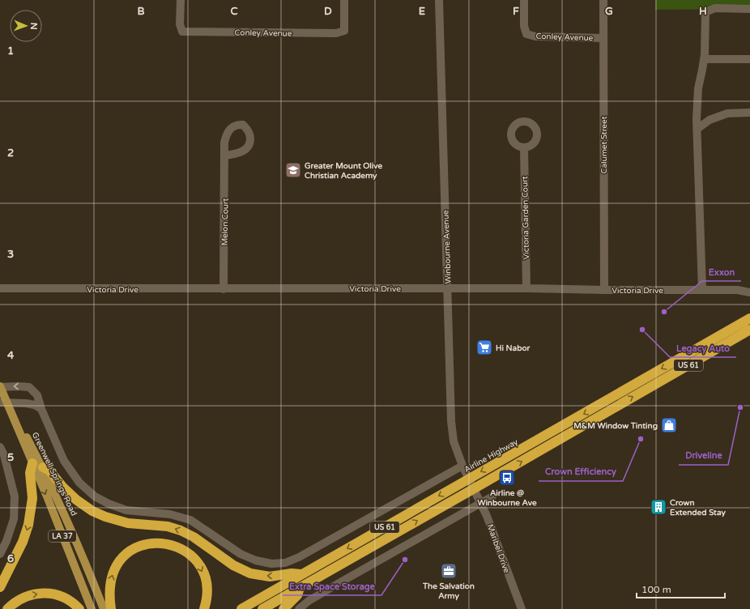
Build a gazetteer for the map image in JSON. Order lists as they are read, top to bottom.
{
  "streets": {
    "highway": ["US 61", "Airline Highway"],
    "main road": ["Greenwell Springs Road", "LA 37"],
    "street": [
      "Conley Avenue",
      "Calumet Street",
      "Victoria Garden Court",
      "Melon Court",
      "Winbourne Avenue",
      "Victoria Drive",
      "Maribel Drive"
    ]
  },
  "crossings": [
    ["Conley Avenue", "Calumet Street"],
    ["Calumet Street", "Victoria Drive"],
    ["Victoria Garden Court", "Victoria Drive"],
    ["Melon Court", "Victoria Drive"],
    ["Winbourne Avenue", "Victoria Drive"],
    ["Winbourne Avenue", "US 61"],
    ["Winbourne Avenue", "Airline Highway"],
    ["Winbourne Avenue", "Maribel Drive"],
    ["US 61", "Maribel Drive"]
  ],
  "places": {
    "school or university": ["Greater Mount Olive Christian Academy"],
    "other": [
      "Exxon",
      "Legacy Auto",
      "Driveline",
      "Crown Efficiency",
      "Extra Space Storage"
    ],
    "supermarket": ["Hi Nabor"],
    "shop": ["M&M Window Tinting"],
    "bus stop": ["Airline @ Winbourne Ave"],
    "building": ["Crown Extended Stay"],
    "office": ["The Salvation Army"]
  },
  "scale_bar": "100 m",
  "north": "right",
  "grid": {
    "columns": [
      "B",
      "C",
      "D",
      "E",
      "F",
      "G",
      "H"
    ],
    "rows": [
      "1",
      "2",
      "3",
      "4",
      "5",
      "6"
    ]
  }
}
